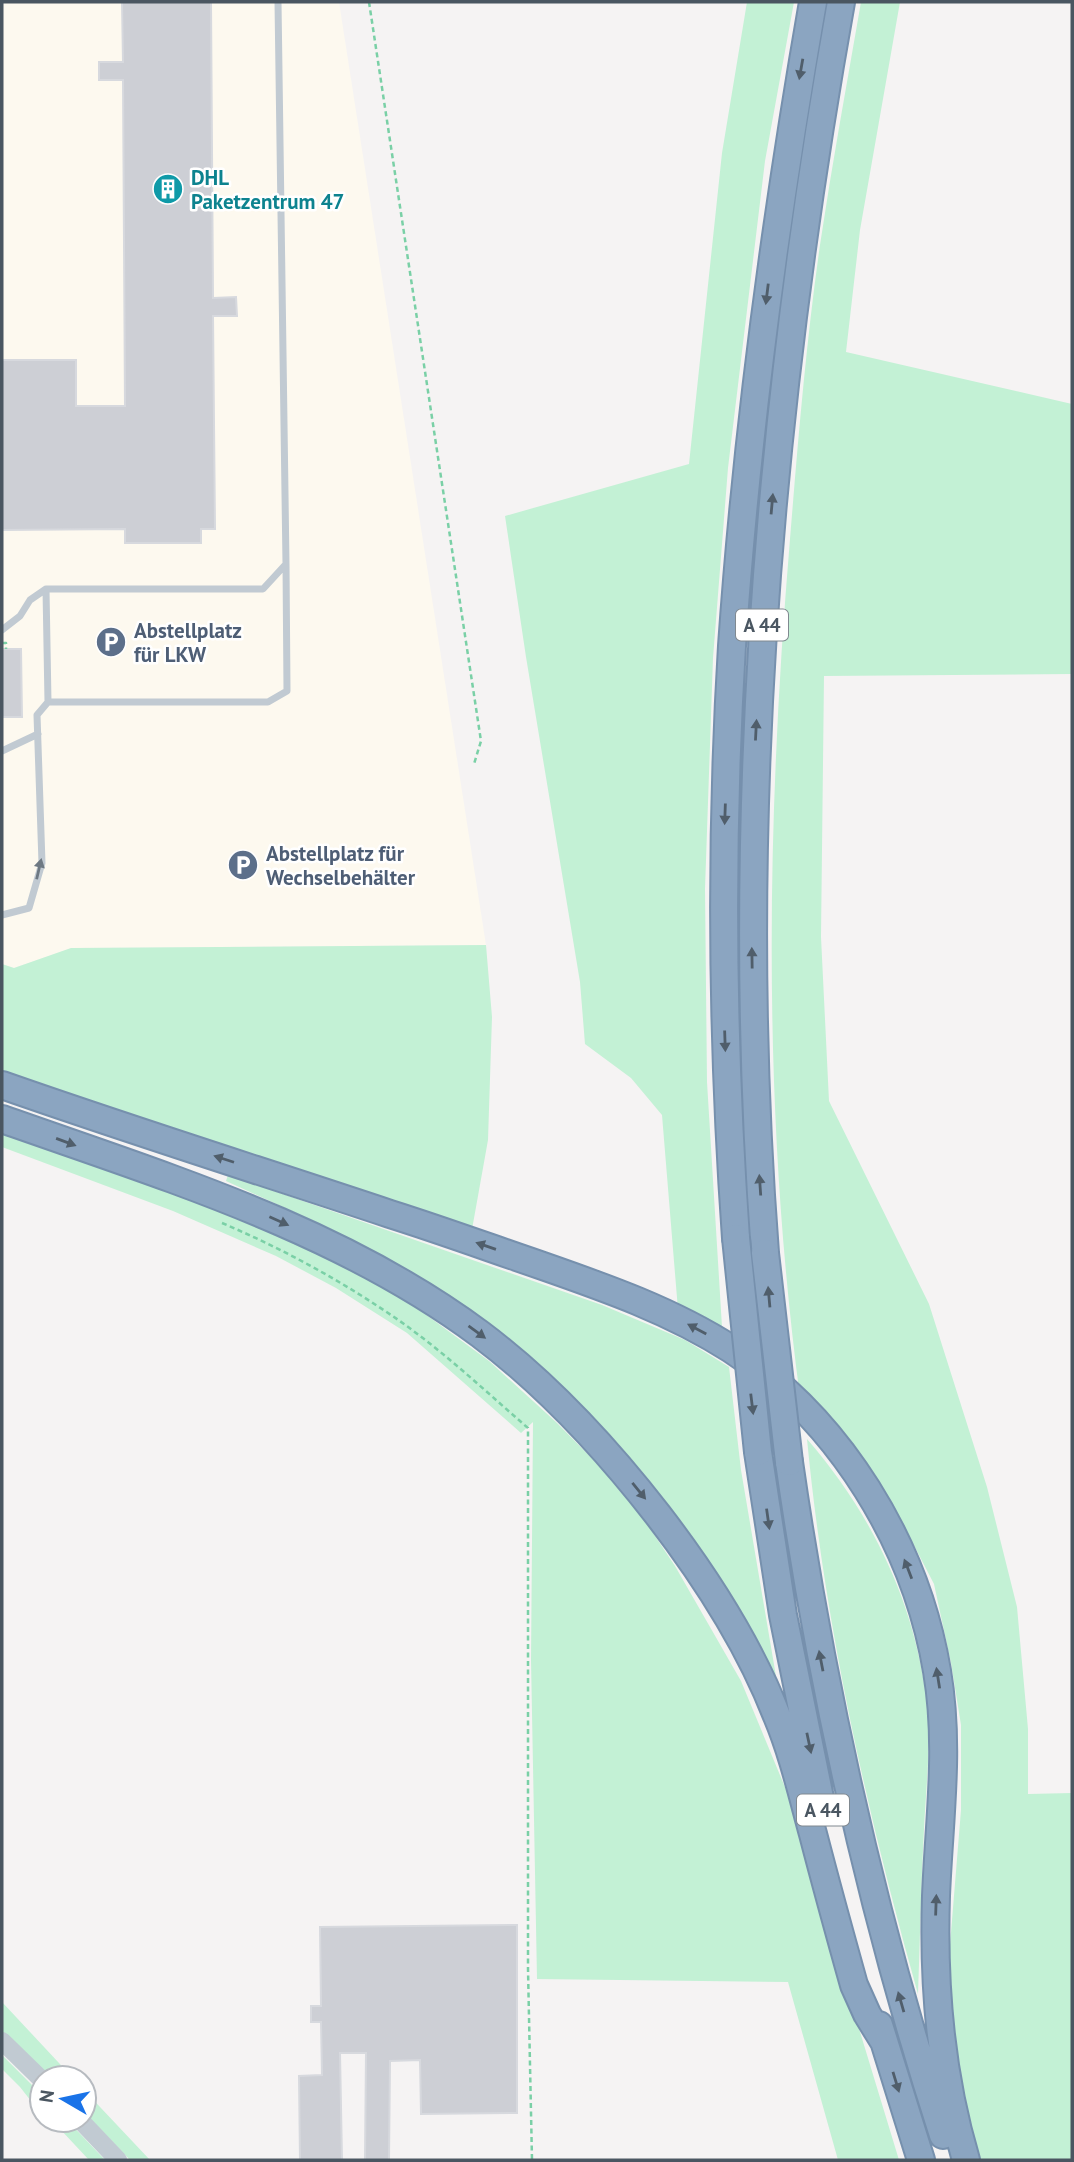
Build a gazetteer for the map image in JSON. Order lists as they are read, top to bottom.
{
  "streets": {
    "highway": ["A 44"]
  },
  "places": {
    "building": ["DHL Paketzentrum 47"],
    "parking": ["Abstellplatz für LKW", "Abstellplatz für Wechselbehälter"]
  },
  "north": "left"
}
